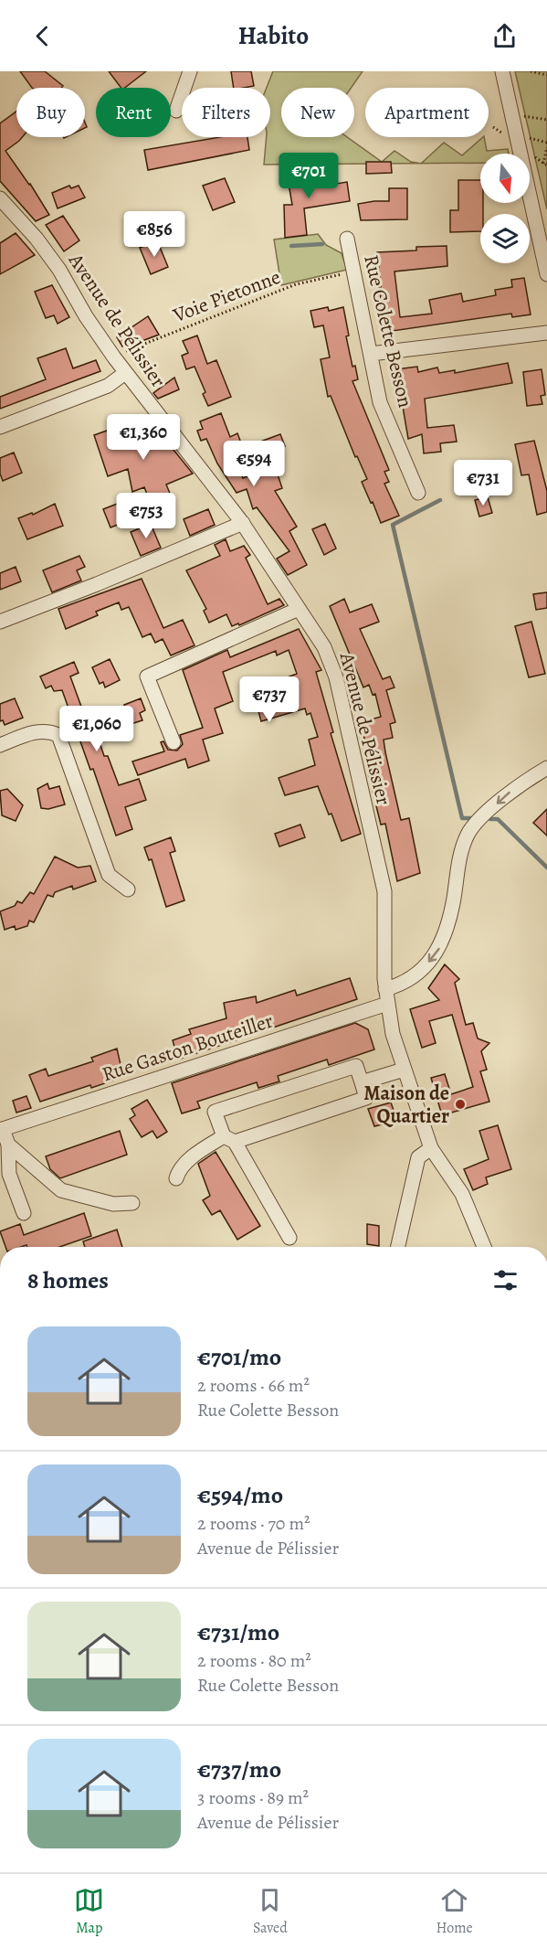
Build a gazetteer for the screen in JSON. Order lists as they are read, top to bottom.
{
  "streets": {
    "street": ["Avenue de Pélissier", "Rue Colette Besson", "Rue Gaston Bouteiller"],
    "path": ["Voie Pietonne"]
  },
  "crossings": [
    ["Voie Pietonne", "Avenue de Pélissier"],
    ["Voie Pietonne", "Rue Colette Besson"],
    ["Avenue de Pélissier", "Rue Gaston Bouteiller"]
  ],
  "places": ["Maison de Quartier"],
  "north": "bottom",
  "page": {
    "header": "Habito",
    "chip": [
      "Buy",
      "Rent",
      "Filters",
      "New",
      "Apartment"
    ],
    "price": [
      "€701",
      "€856",
      "€1,360",
      "€594",
      "€731",
      "€753",
      "€737",
      "€1,060"
    ],
    "heading": "8 homes",
    "list": [
      {
        "name": "€701/mo",
        "note": "2 rooms · 66 m² · Rue Colette Besson"
      },
      {
        "name": "€594/mo",
        "note": "2 rooms · 70 m² · Avenue de Pélissier"
      },
      {
        "name": "€731/mo",
        "note": "2 rooms · 80 m² · Rue Colette Besson"
      },
      {
        "name": "€737/mo",
        "note": "3 rooms · 89 m² · Avenue de Pélissier"
      }
    ],
    "tabs": ["Map", "Saved", "Home"]
  }
}
